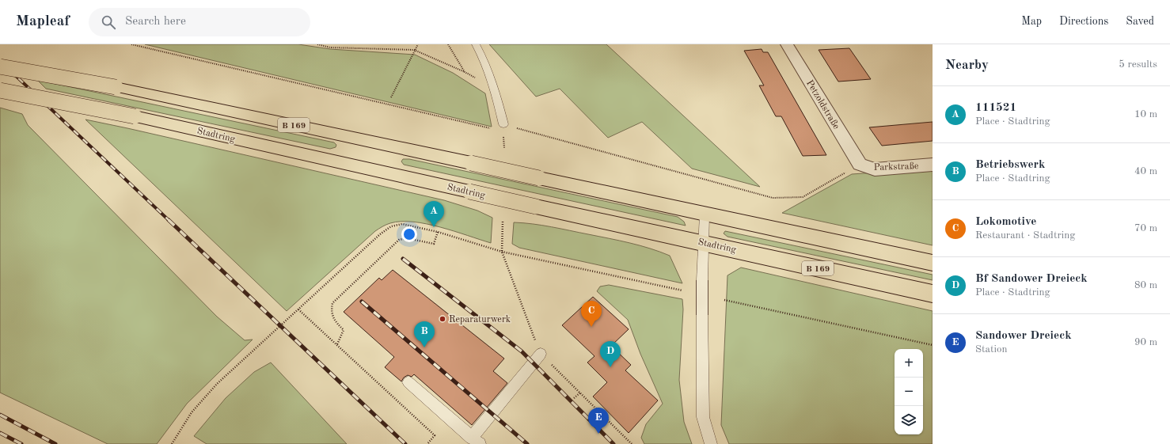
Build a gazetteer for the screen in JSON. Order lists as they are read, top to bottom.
{
  "streets": {
    "main road": ["B 169", "Stadtring"],
    "street": ["Petzoldstraße", "Parkstraße"]
  },
  "crossings": [
    ["Petzoldstraße", "Parkstraße"]
  ],
  "places": ["Reparaturwerk"],
  "page": {
    "header": "Mapleaf",
    "search": "Search here",
    "nav": ["Map", "Directions", "Saved"],
    "heading": ["Nearby", "5 results"],
    "list": [
      {
        "mark": "A",
        "name": "111521",
        "note": "Place · Stadtring",
        "value": "10 m"
      },
      {
        "mark": "B",
        "name": "Betriebswerk",
        "note": "Place · Stadtring",
        "value": "40 m"
      },
      {
        "mark": "C",
        "name": "Lokomotive",
        "note": "Restaurant · Stadtring",
        "value": "70 m"
      },
      {
        "mark": "D",
        "name": "Bf Sandower Dreieck",
        "note": "Place · Stadtring",
        "value": "80 m"
      },
      {
        "mark": "E",
        "name": "Sandower Dreieck",
        "note": "Station",
        "value": "90 m"
      }
    ],
    "pins": [
      "A",
      "C",
      "B",
      "D",
      "E"
    ],
    "map_buttons": ["+", "−"]
  }
}
